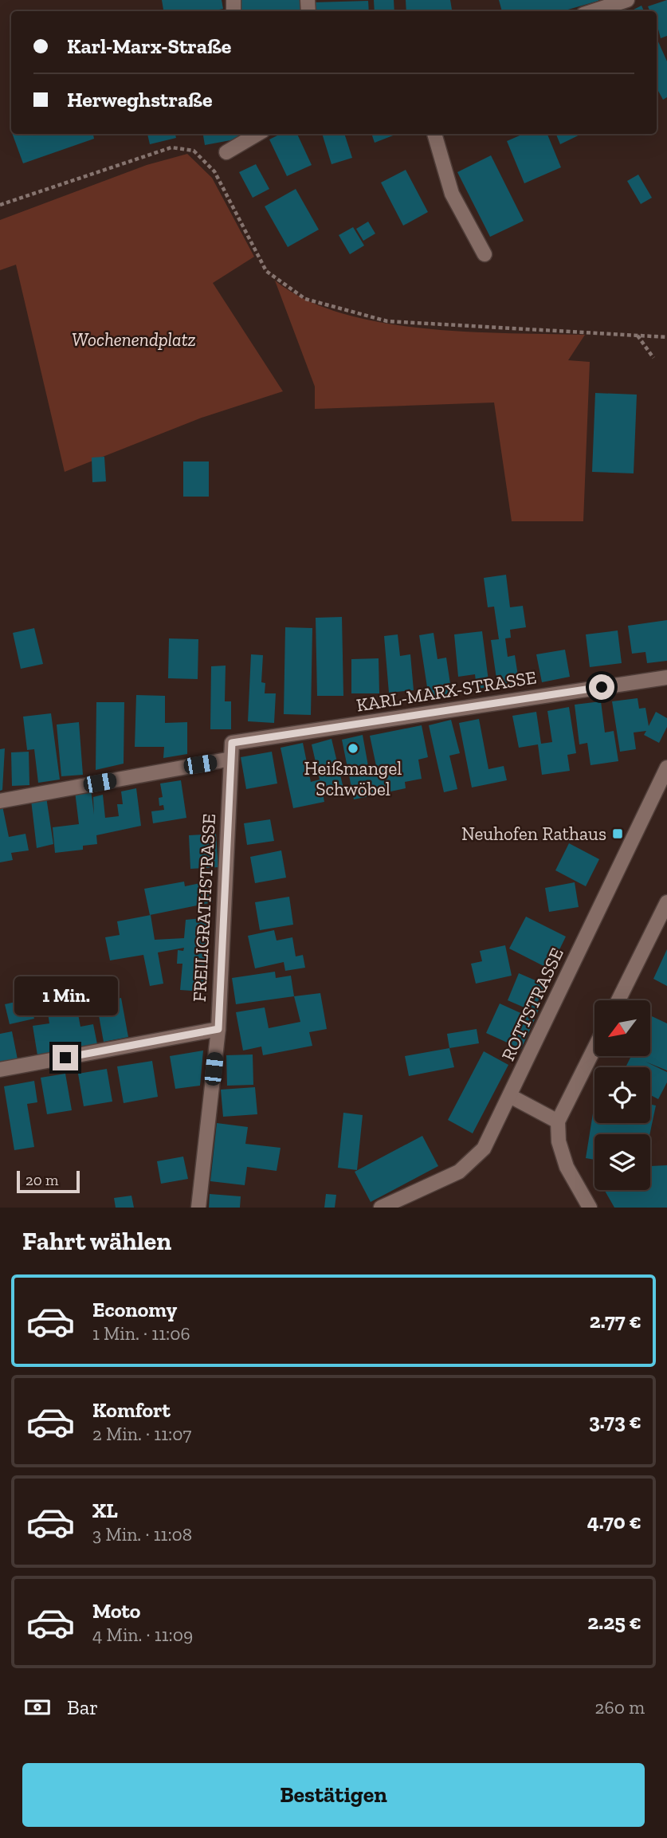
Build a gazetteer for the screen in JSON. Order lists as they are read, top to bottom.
{
  "streets": {
    "street": ["KARL-MARX-STRASSE", "FREILIGRATHSTRASSE", "ROTTSTRASSE"]
  },
  "crossings": [
    ["KARL-MARX-STRASSE", "FREILIGRATHSTRASSE"]
  ],
  "parks": ["Wochenendplatz"],
  "places": {
    "other": ["Heißmangel Schwöbel"],
    "transit": ["Neuhofen Rathaus"]
  },
  "scale_bar": "20 m",
  "north": "bottom left",
  "page": {
    "banner": ["Karl-Marx-Straße", "Herweghstraße"],
    "bubble": "1 Min.",
    "scale": "20 m",
    "heading": "Fahrt wählen",
    "list": [
      {
        "name": "Economy",
        "note": "1 Min. · 11:06",
        "value": "2.77 €"
      },
      {
        "name": "Komfort",
        "note": "2 Min. · 11:07",
        "value": "3.73 €"
      },
      {
        "name": "XL",
        "note": "3 Min. · 11:08",
        "value": "4.70 €"
      },
      {
        "name": "Moto",
        "note": "4 Min. · 11:09",
        "value": "2.25 €"
      }
    ],
    "pay": ["Bar", "260 m"],
    "buttons": "Bestätigen"
  }
}
